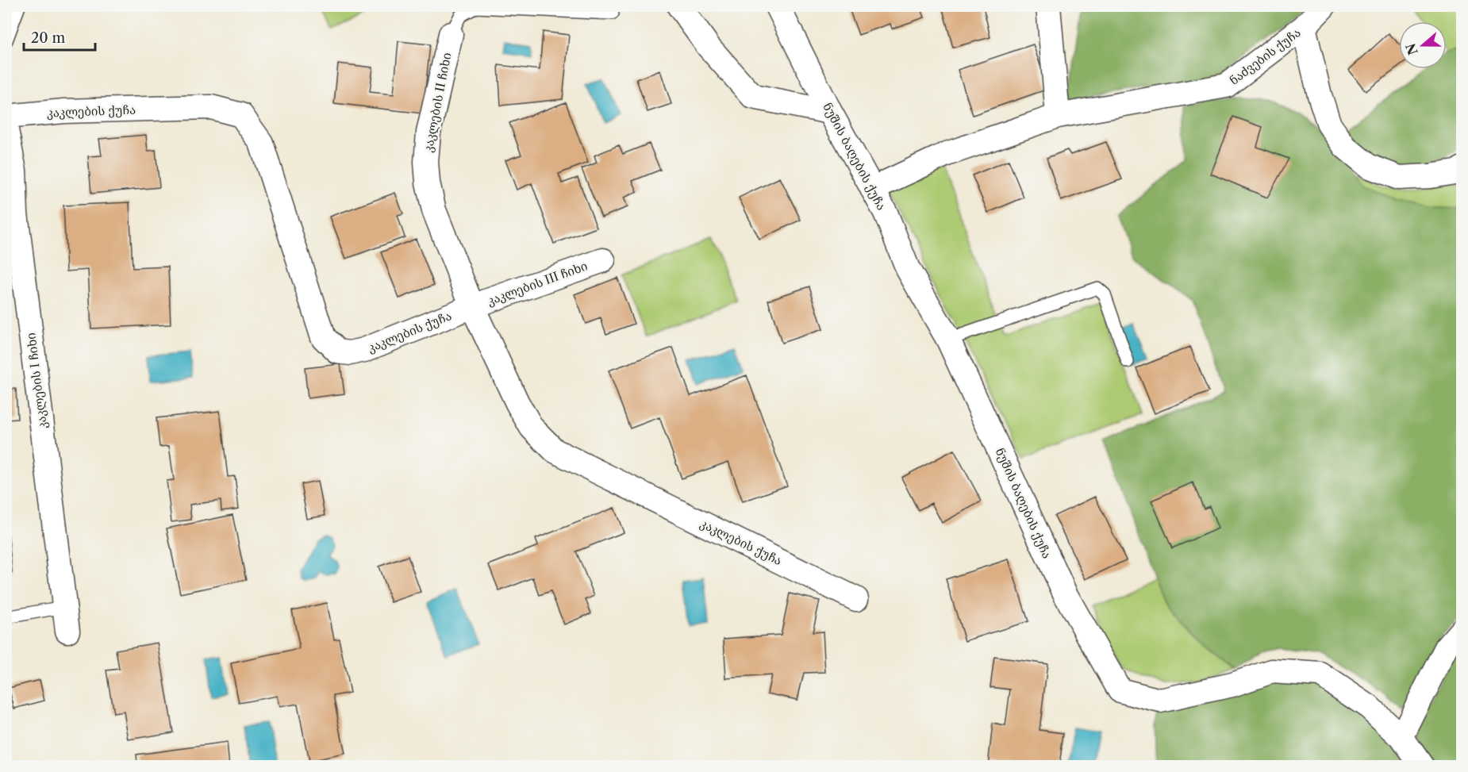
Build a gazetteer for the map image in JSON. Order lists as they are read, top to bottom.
{
  "streets": {
    "street": [
      "ნაძვების ქუჩა",
      "კაკლების II ჩიხი",
      "კაკლების ქუჩა",
      "ნუშის ბაღების ქუჩა",
      "კაკლების III ჩიხი",
      "კაკლების I ჩიხი"
    ]
  },
  "crossings": [
    ["ნაძვების ქუჩა", "ნუშის ბაღების ქუჩა"],
    ["კაკლების II ჩიხი", "კაკლების ქუჩა"],
    ["კაკლების II ჩიხი", "კაკლების III ჩიხი"],
    ["კაკლების ქუჩა", "კაკლების III ჩიხი"]
  ],
  "scale_bar": "20 m",
  "north": "left"
}
